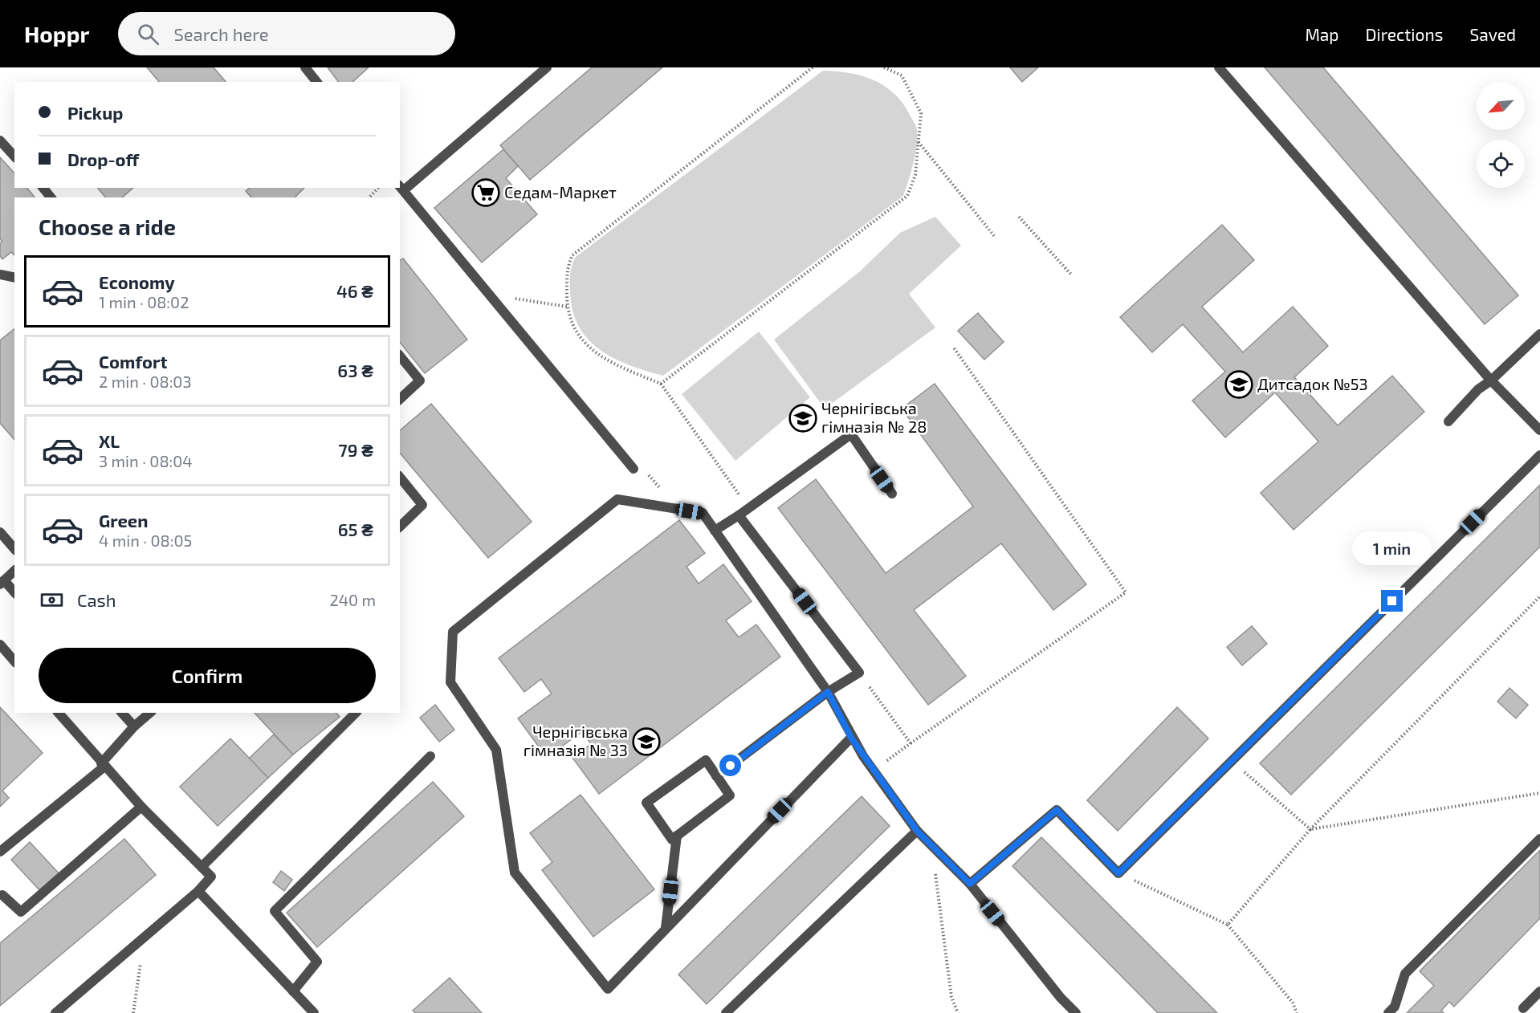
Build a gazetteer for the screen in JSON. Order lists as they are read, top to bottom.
{
  "places": {
    "supermarket": ["Седам-Маркет"],
    "school or university": ["Дитсадок №53", "Чернігівська гімназія № 28", "Чернігівська гімназія № 33"]
  },
  "north": "bottom left",
  "page": {
    "header": "Hoppr",
    "search": "Search here",
    "nav": ["Map", "Directions", "Saved"],
    "banner": ["Pickup", "Drop-off"],
    "heading": "Choose a ride",
    "list": [
      {
        "name": "Economy",
        "note": "1 min · 08:02",
        "value": "46 ₴"
      },
      {
        "name": "Comfort",
        "note": "2 min · 08:03",
        "value": "63 ₴"
      },
      {
        "name": "XL",
        "note": "3 min · 08:04",
        "value": "79 ₴"
      },
      {
        "name": "Green",
        "note": "4 min · 08:05",
        "value": "65 ₴"
      }
    ],
    "bubble": "1 min",
    "pay": ["Cash", "240 m"],
    "buttons": "Confirm"
  }
}
